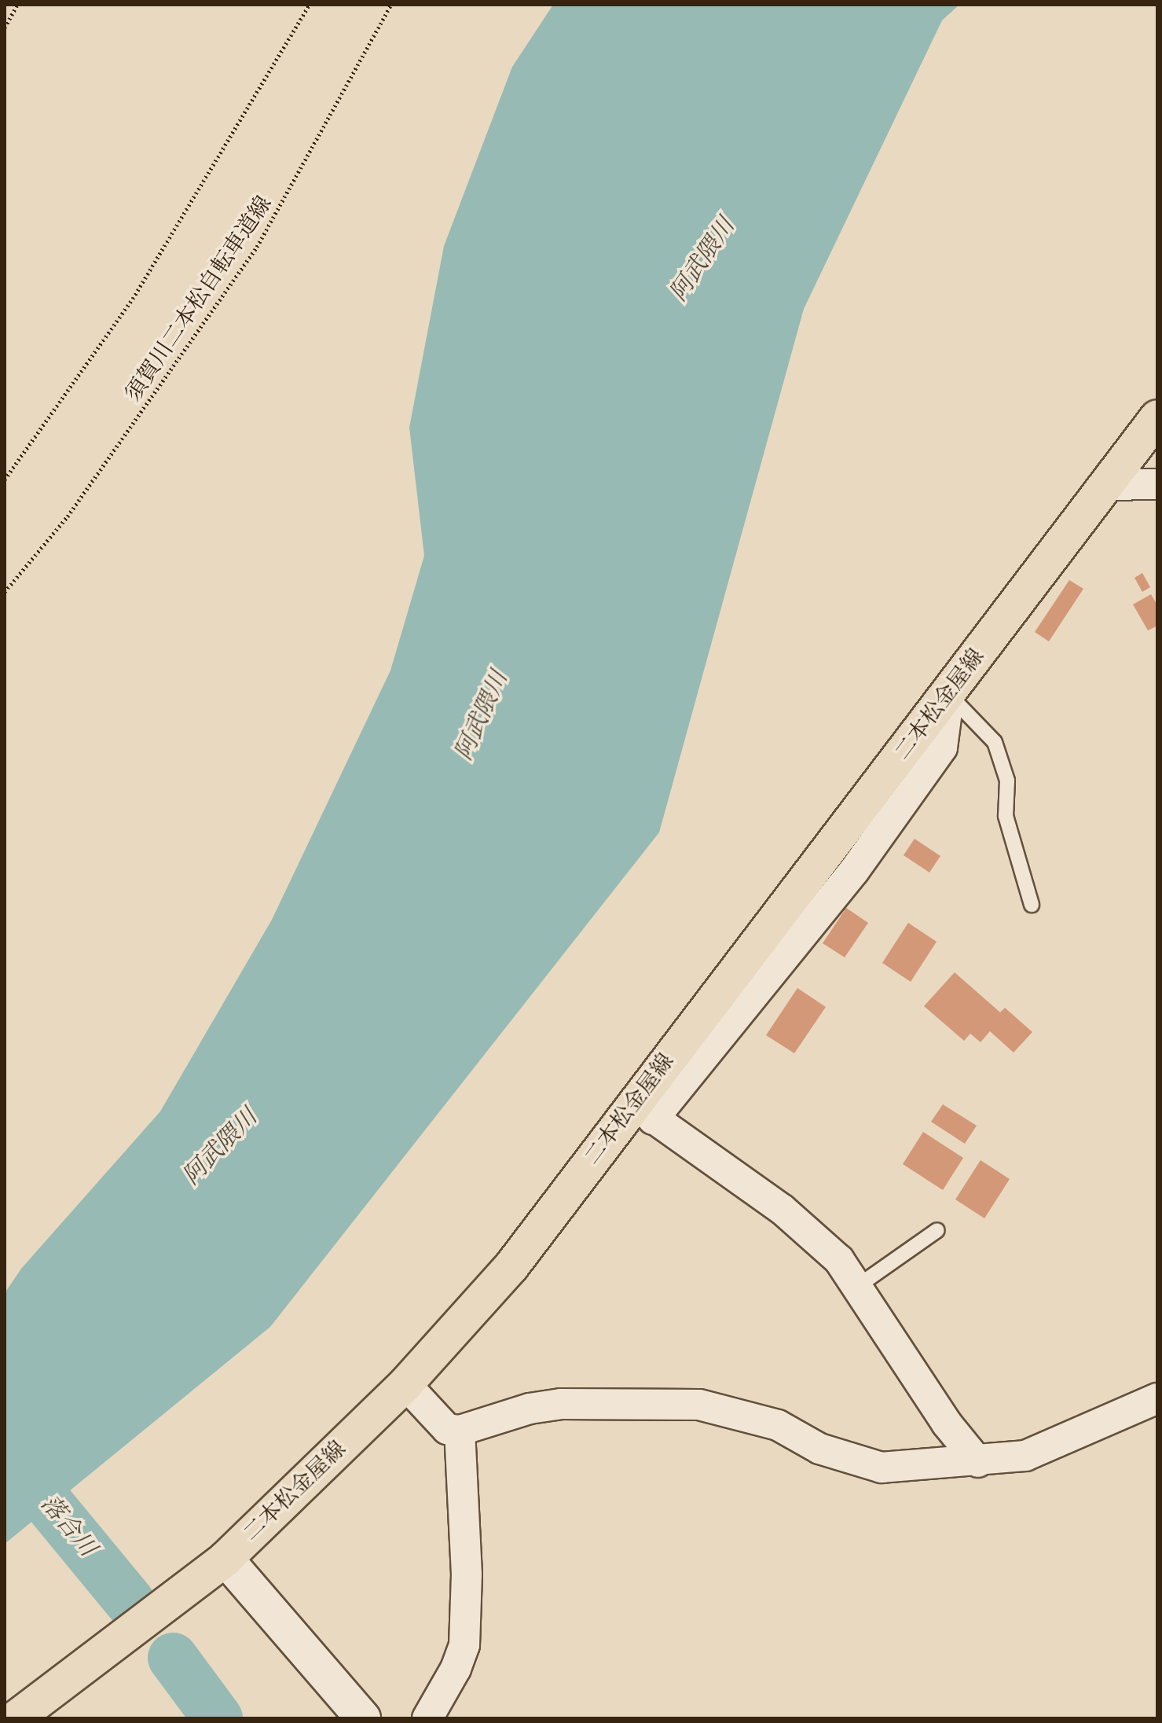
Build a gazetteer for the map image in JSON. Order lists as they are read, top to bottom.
{
  "streets": {
    "main road": ["二本松金屋線"],
    "path": ["須賀川二本松自転車道線"]
  },
  "water": ["阿武隈川", "落合川"]
}
